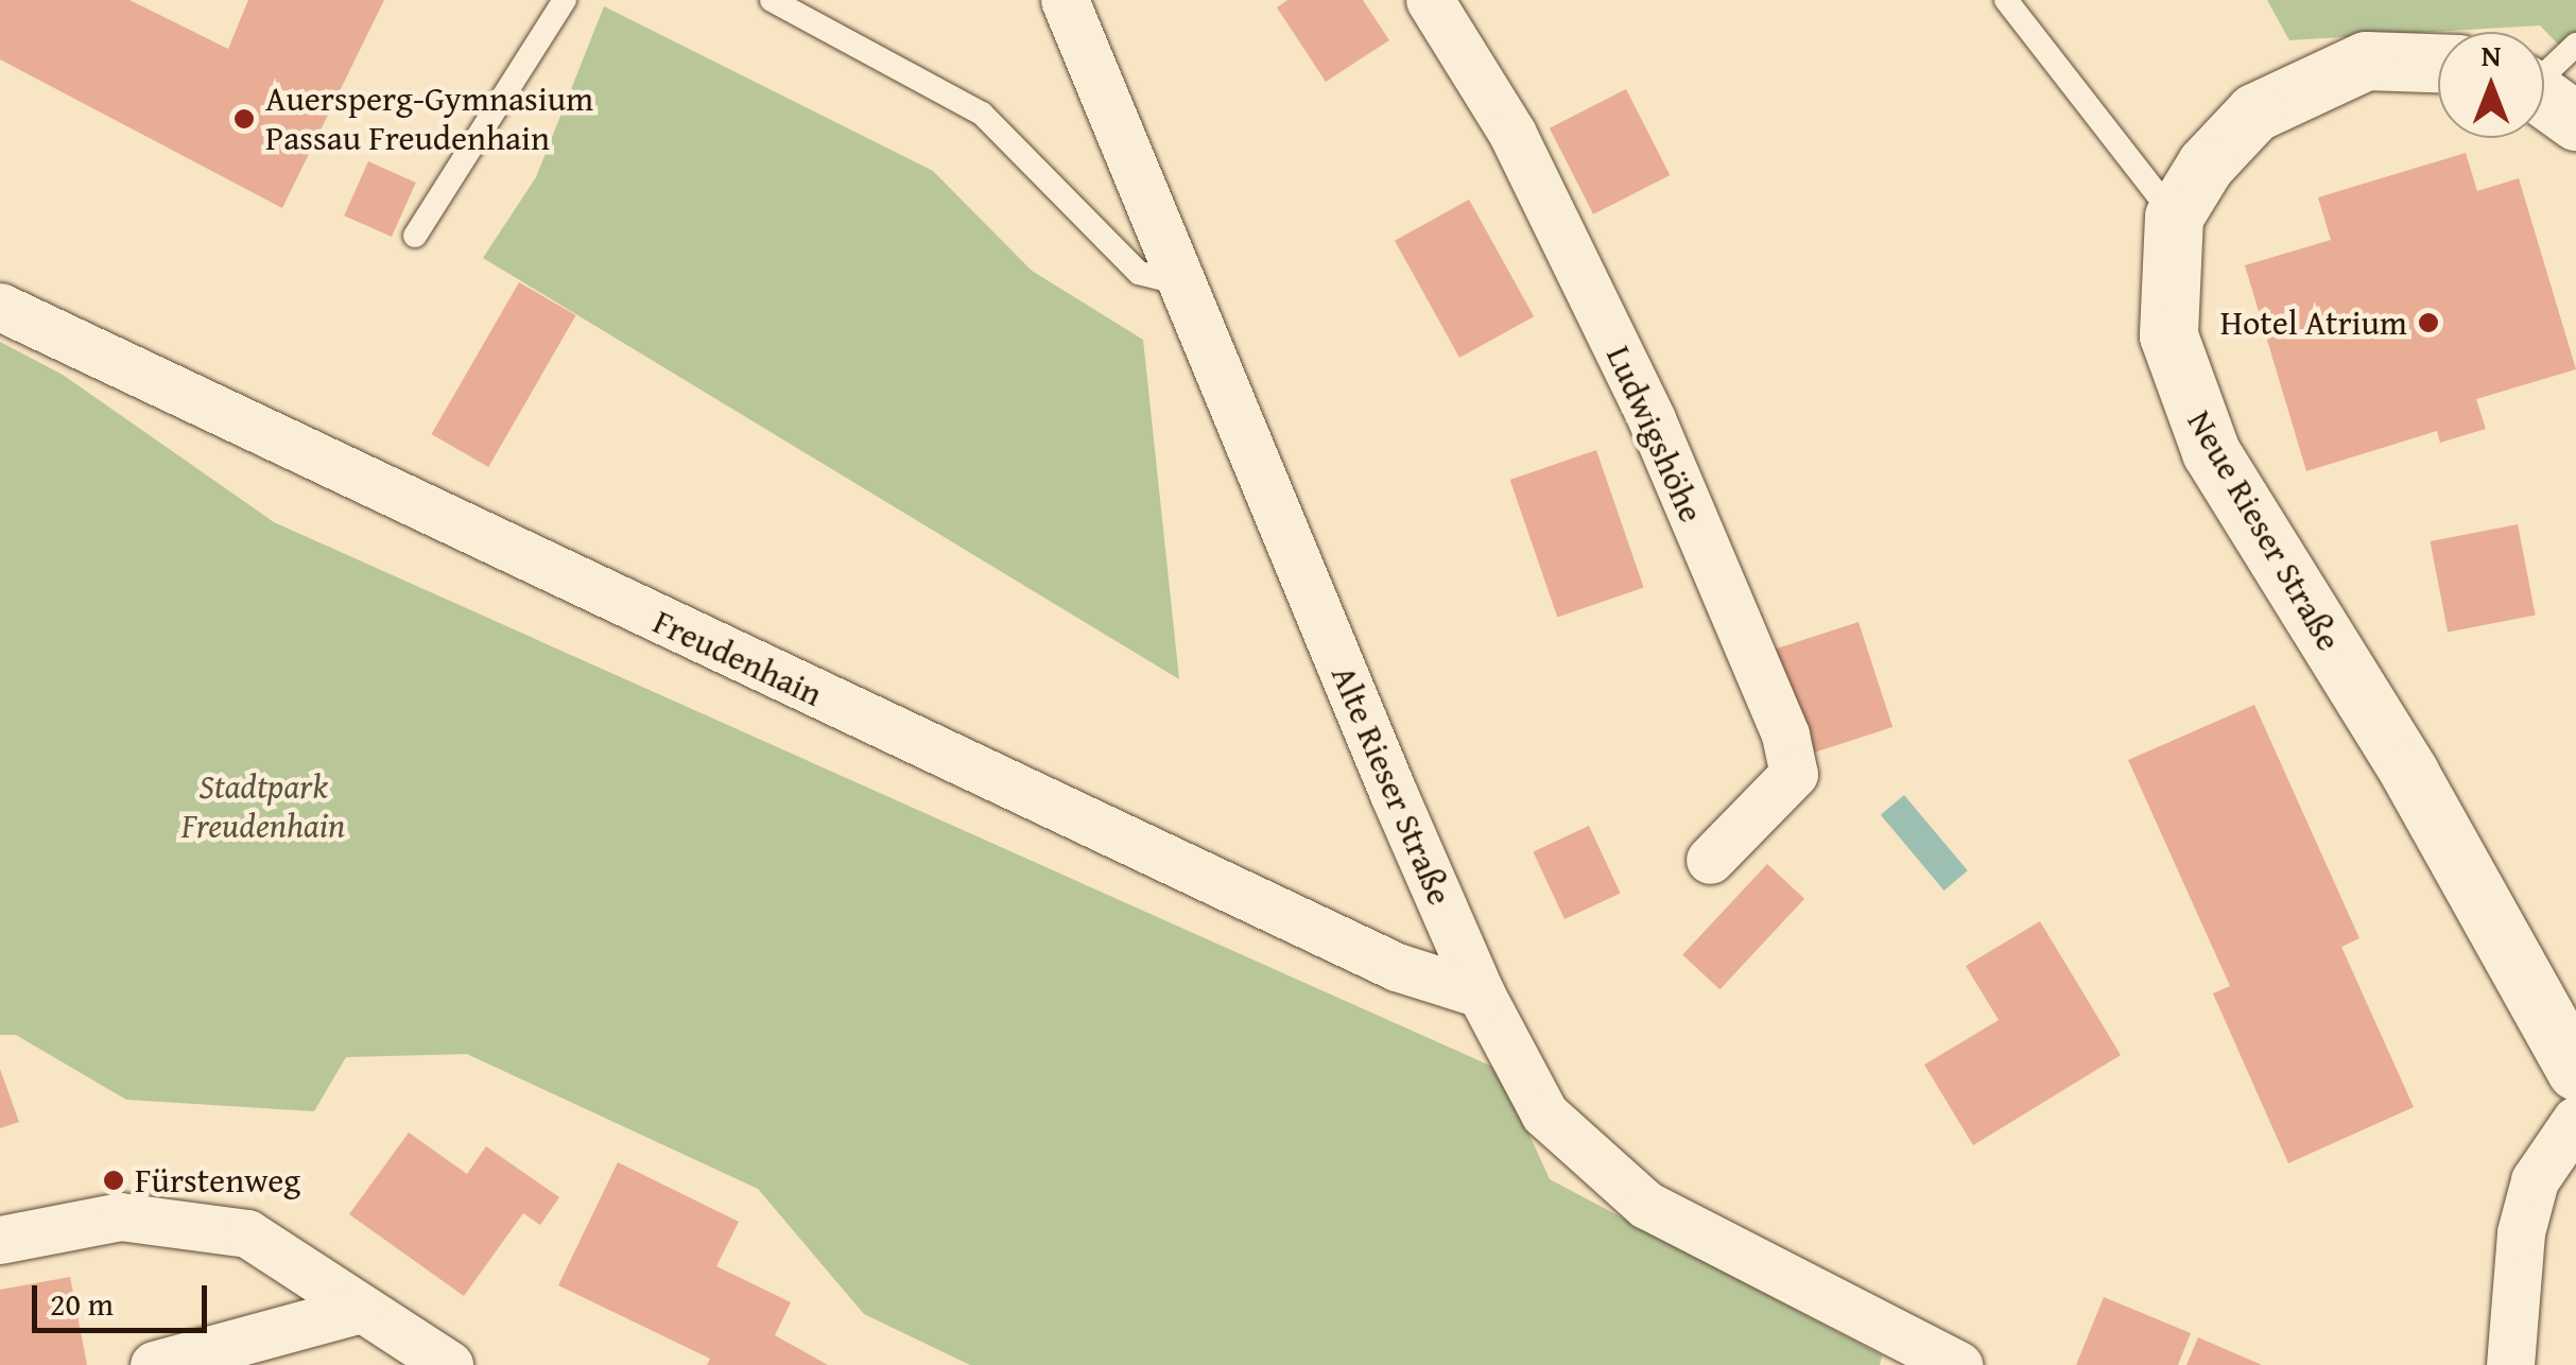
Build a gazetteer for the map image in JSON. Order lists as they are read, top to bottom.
{
  "streets": {
    "street": [
      "Ludwigshöhe",
      "Neue Rieser Straße",
      "Freudenhain",
      "Alte Rieser Straße"
    ]
  },
  "crossings": [
    ["Freudenhain", "Alte Rieser Straße"]
  ],
  "parks": ["Stadtpark Freudenhain"],
  "places": ["Auersperg-Gymnasium Passau Freudenhain", "Hotel Atrium", "Fürstenweg"],
  "scale_bar": "20 m",
  "north": "top"
}
